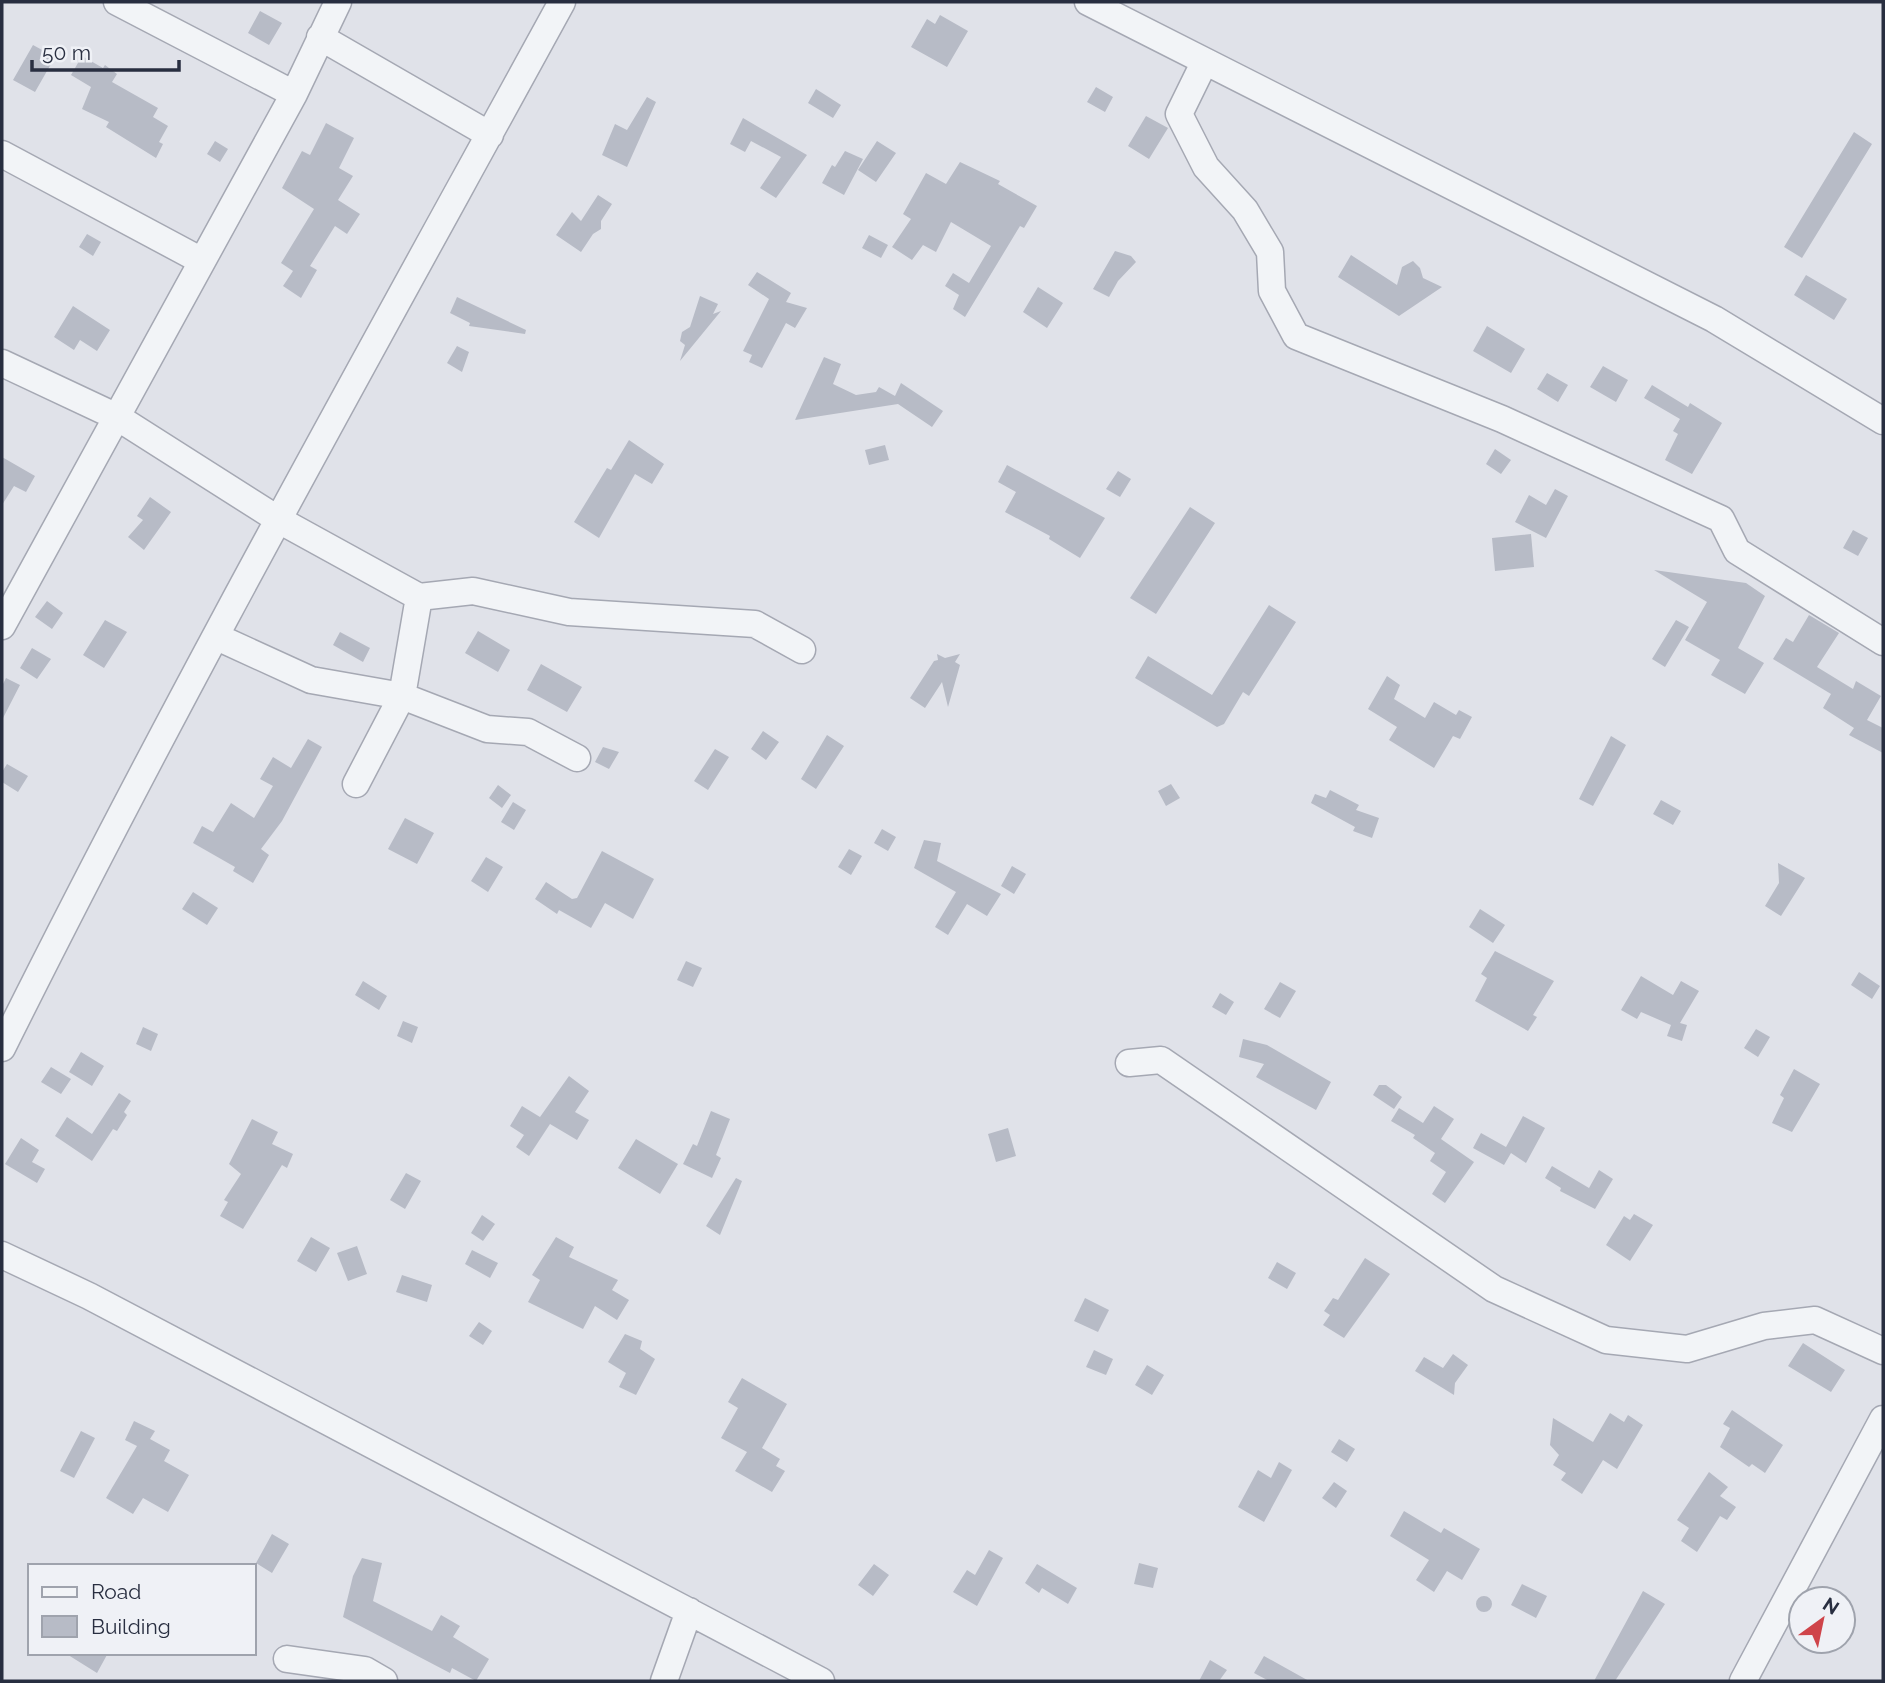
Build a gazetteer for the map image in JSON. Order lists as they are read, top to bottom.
{
  "legend": ["Road", "Building"],
  "scale_bar": "50 m",
  "north": "top right"
}
